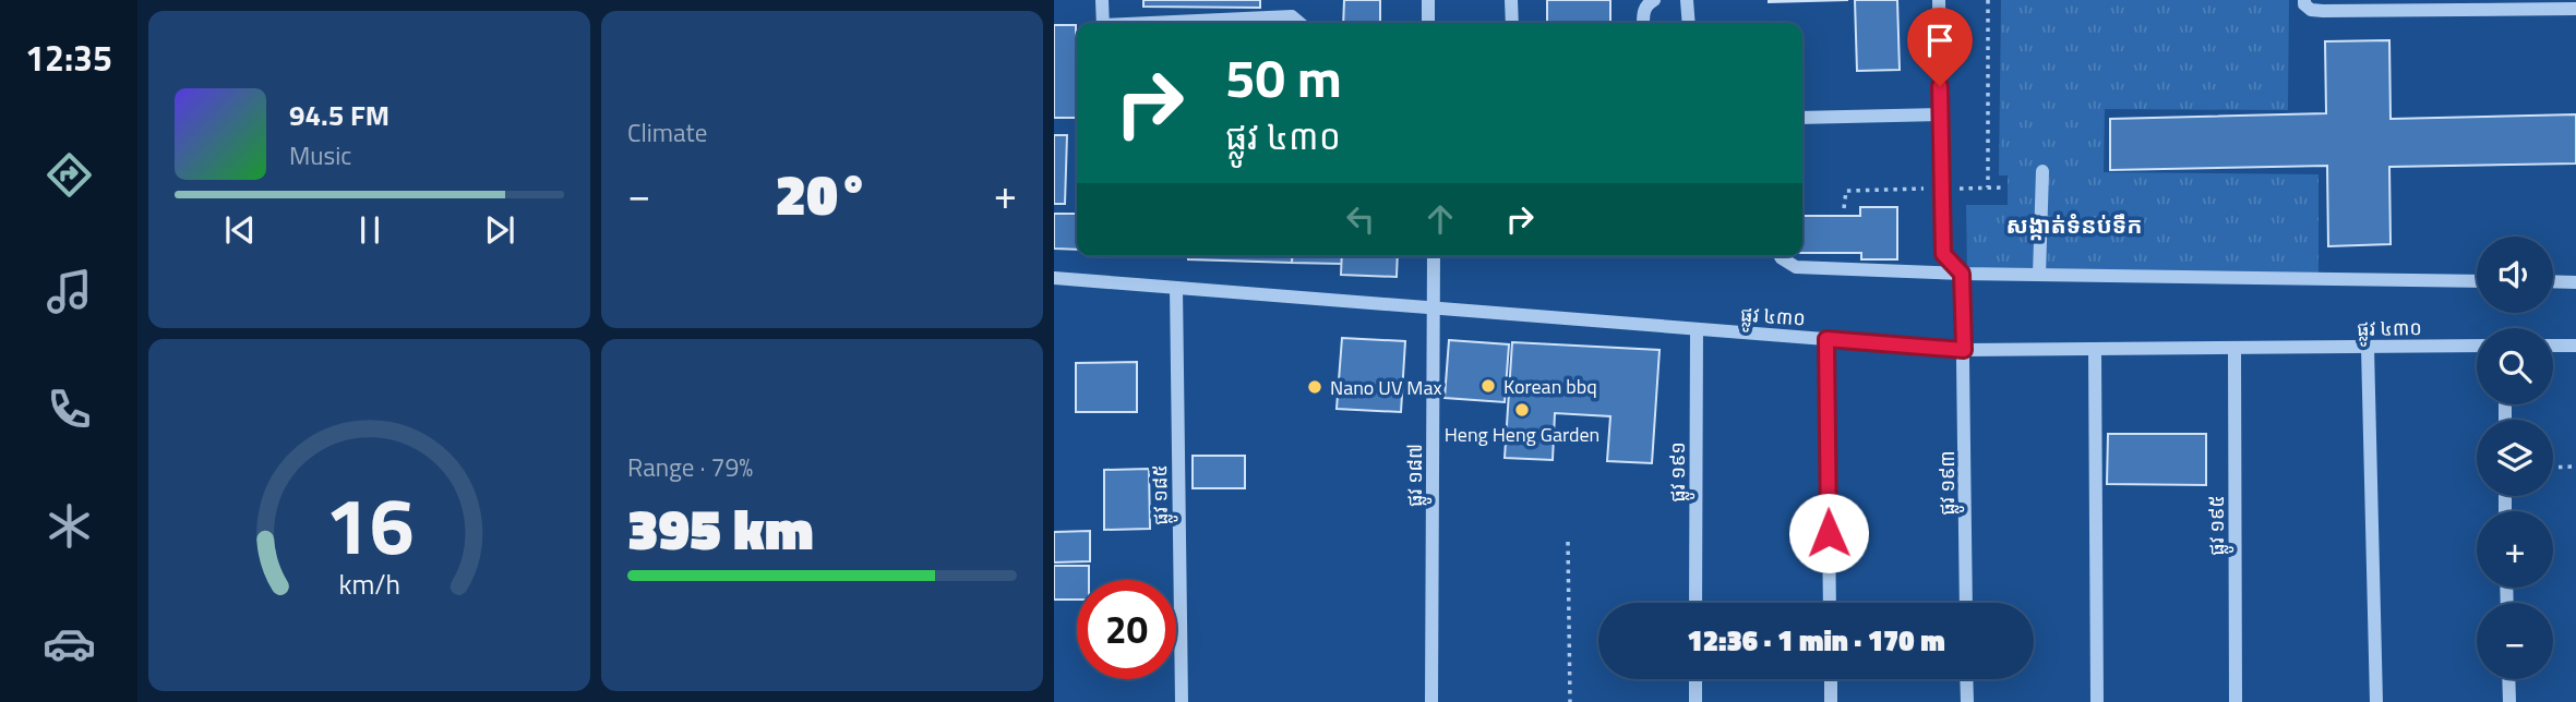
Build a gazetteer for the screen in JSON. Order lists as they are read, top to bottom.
{
  "streets": {
    "street": [
      "ផ្លូវ ៤៣០",
      "ផ្លូវ ១៩១",
      "ផ្លូវ ១៨៧",
      "ផ្លូវ ១៩៣",
      "ផ្លូវ ១៨៥",
      "ផ្លូវ ១៩៥"
    ]
  },
  "crossings": [
    ["ផ្លូវ ៤៣០", "ផ្លូវ ១៩១"],
    ["ផ្លូវ ៤៣០", "ផ្លូវ ១៨៧"],
    ["ផ្លូវ ៤៣០", "ផ្លូវ ១៩៣"],
    ["ផ្លូវ ៤៣០", "ផ្លូវ ១៨៥"],
    ["ផ្លូវ ៤៣០", "ផ្លូវ ១៩៥"]
  ],
  "districts": ["សង្កាត់ទំនប់ទឹក"],
  "places": ["Korean bbq", "Nano UV Max", "Heng Heng Garden"],
  "page": {
    "tabs": "12:35",
    "tile": [
      "Climate",
      ["Range · 79%", "395 km"]
    ],
    "turn": ["50 m", "ផ្លូវ ៤៣០"],
    "song": ["94.5 FM", "Music"],
    "heat": ["−", "20°", "+"],
    "map_buttons": ["+", "−"],
    "limit": "20",
    "trip": "12:36 · 1 min · 170 m",
    "gauge": ["16", "km/h"]
  }
}
